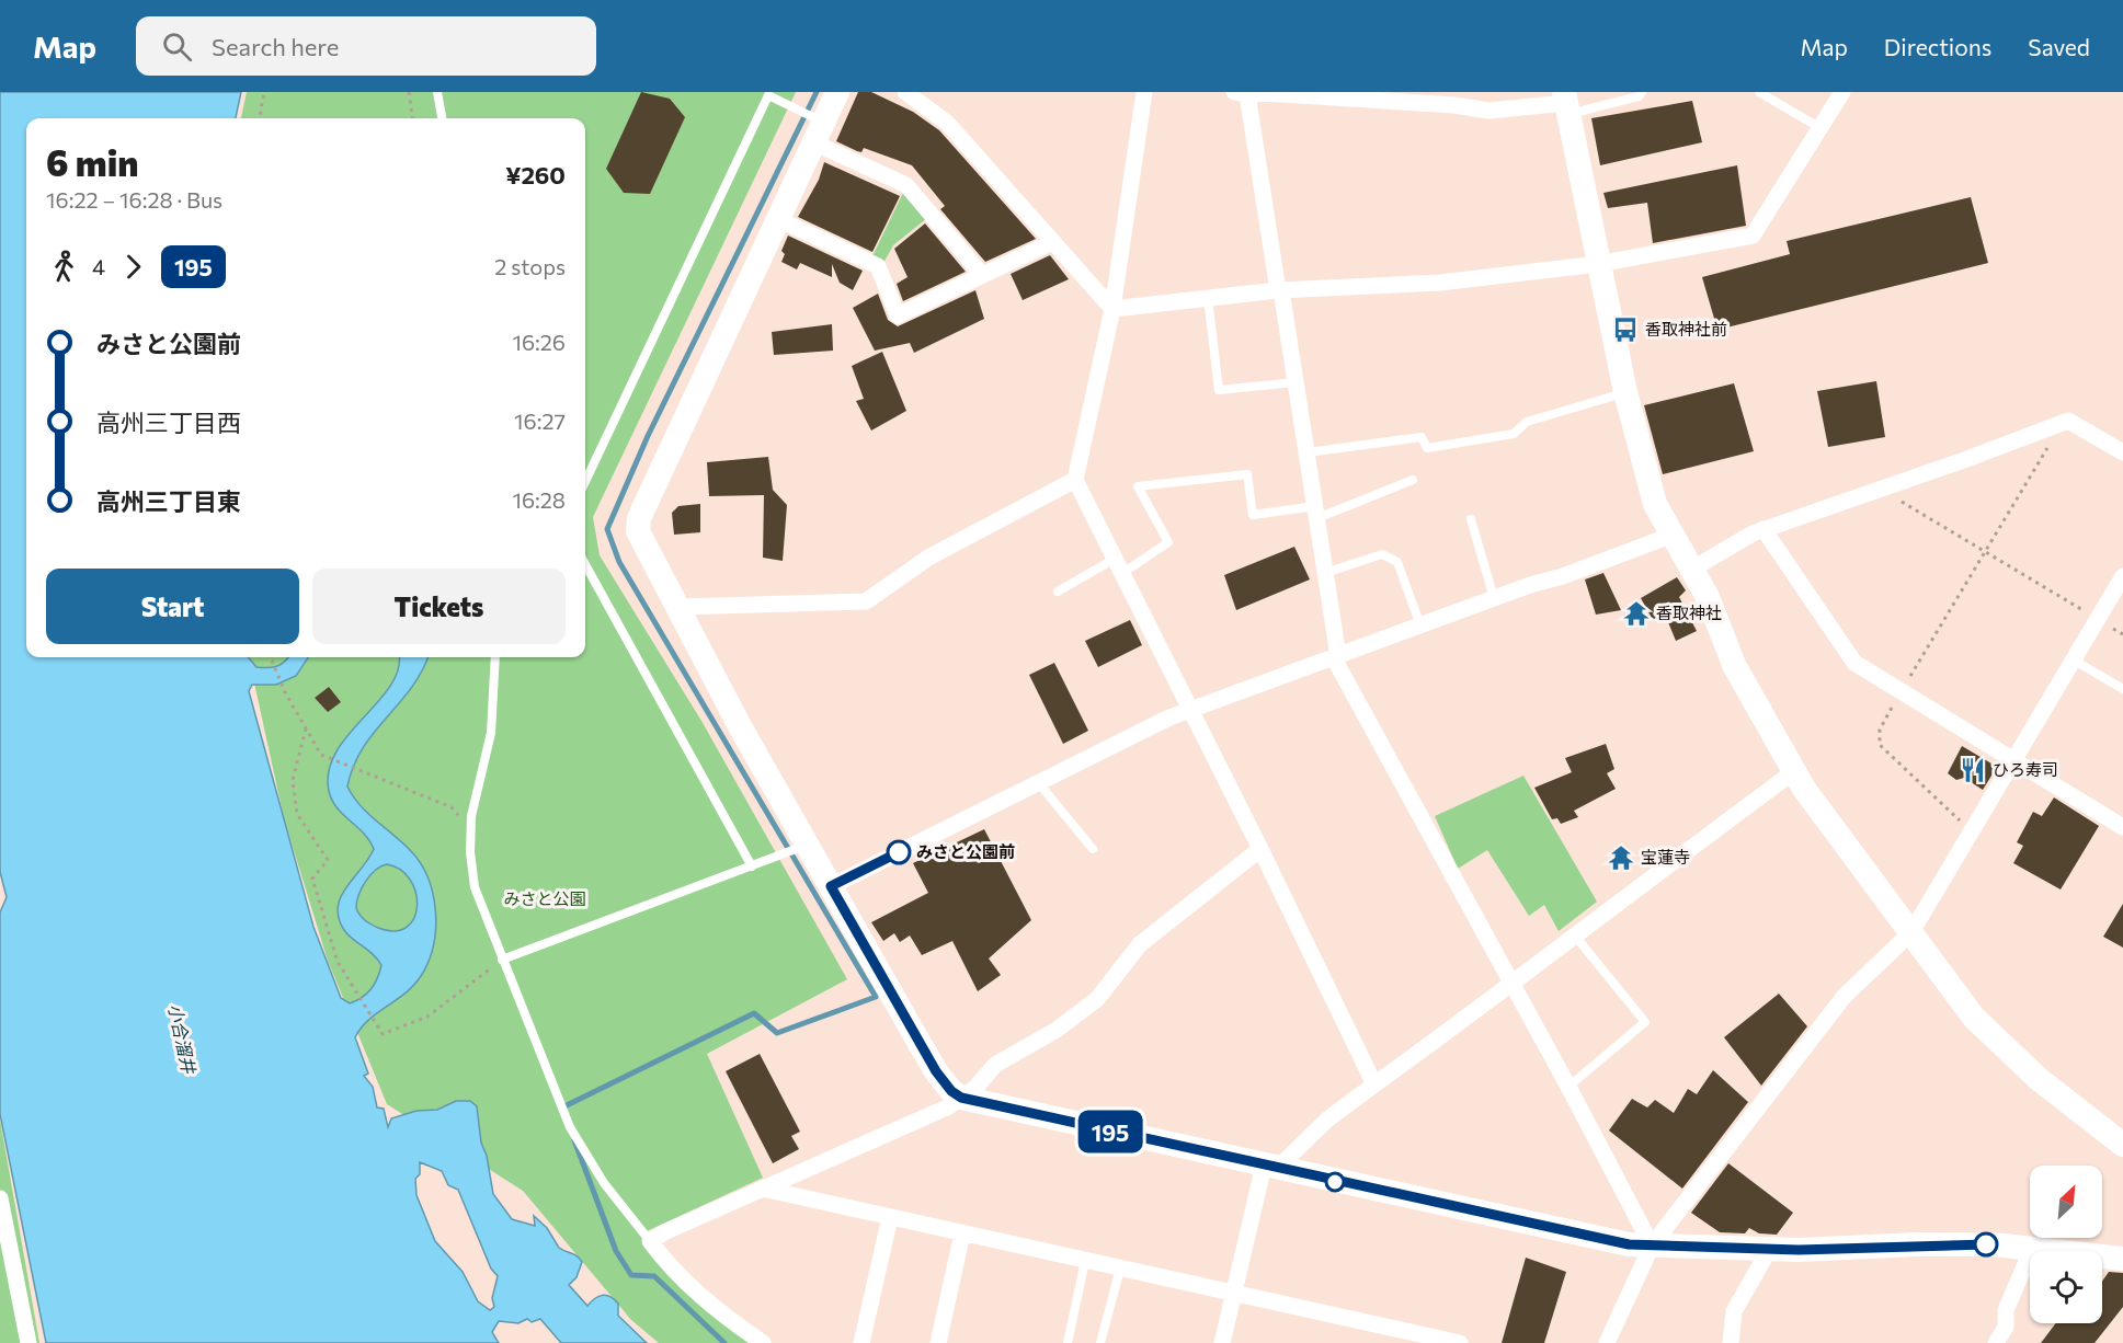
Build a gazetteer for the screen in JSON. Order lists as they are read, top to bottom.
{
  "water": ["小合溜井"],
  "parks": ["みさと公園"],
  "places": {
    "bus stop": ["香取神社前"],
    "temple": ["香取神社", "宝蓮寺"],
    "restaurant": ["ひろ寿司"],
    "other": ["みさと公園前"]
  },
  "lines": ["bus line 195"],
  "north": "top right",
  "page": {
    "header": "Map",
    "search": "Search here",
    "nav": ["Map", "Directions", "Saved"],
    "on_map": "195",
    "heading": ["6 min", "16:22 – 16:28 · Bus", "¥260"],
    "legs": ["4", "195", "2 stops"],
    "list": [
      {
        "name": "みさと公園前",
        "value": "16:26"
      },
      {
        "name": "高州三丁目西",
        "value": "16:27"
      },
      {
        "name": "高州三丁目東",
        "value": "16:28"
      }
    ],
    "buttons": ["Start", "Tickets"]
  }
}
